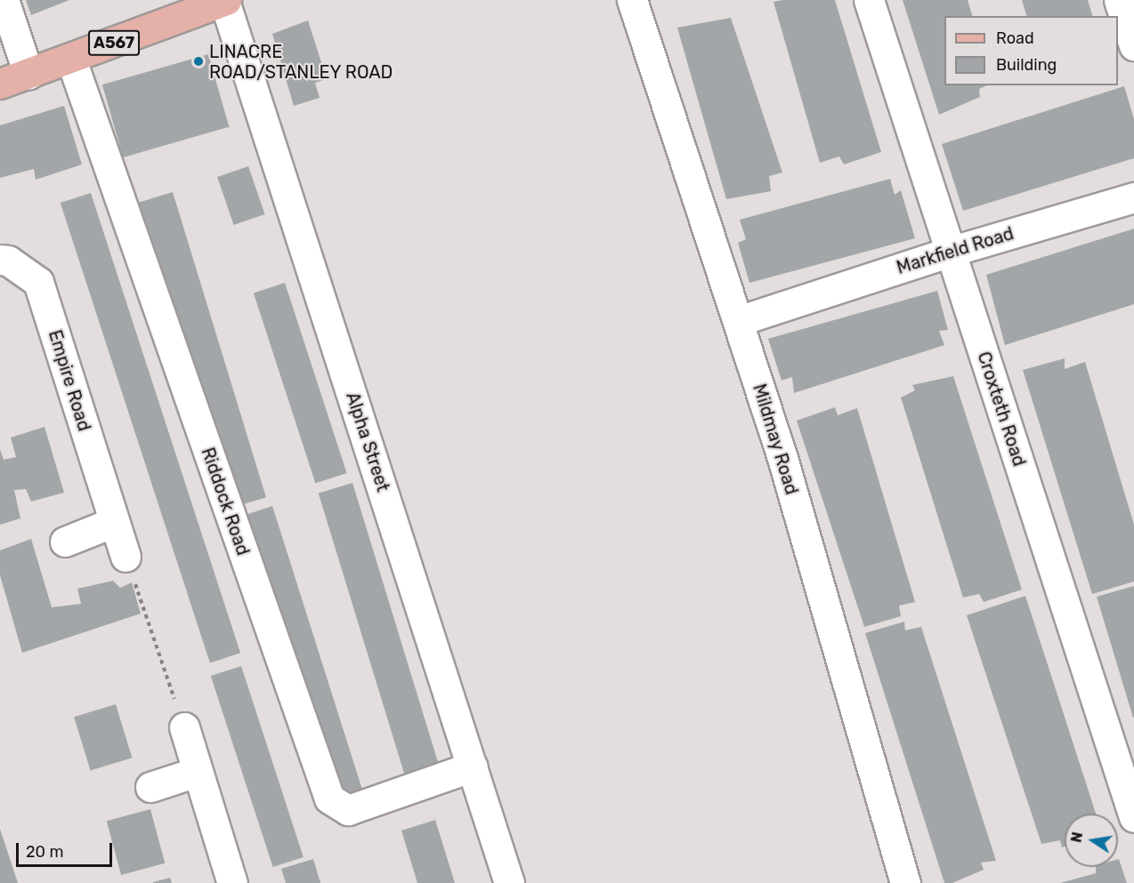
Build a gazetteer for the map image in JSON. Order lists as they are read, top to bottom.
{
  "streets": {
    "main road": ["A567"],
    "street": [
      "Markfield Road",
      "Empire Road",
      "Croxteth Road",
      "Mildmay Road",
      "Alpha Street",
      "Riddock Road"
    ]
  },
  "crossings": [
    ["A567", "Alpha Street"],
    ["A567", "Riddock Road"],
    ["Markfield Road", "Croxteth Road"],
    ["Markfield Road", "Mildmay Road"],
    ["Alpha Street", "Riddock Road"]
  ],
  "places": ["LINACRE ROAD/STANLEY ROAD"],
  "legend": ["Road", "Building"],
  "scale_bar": "20 m",
  "north": "left"
}
